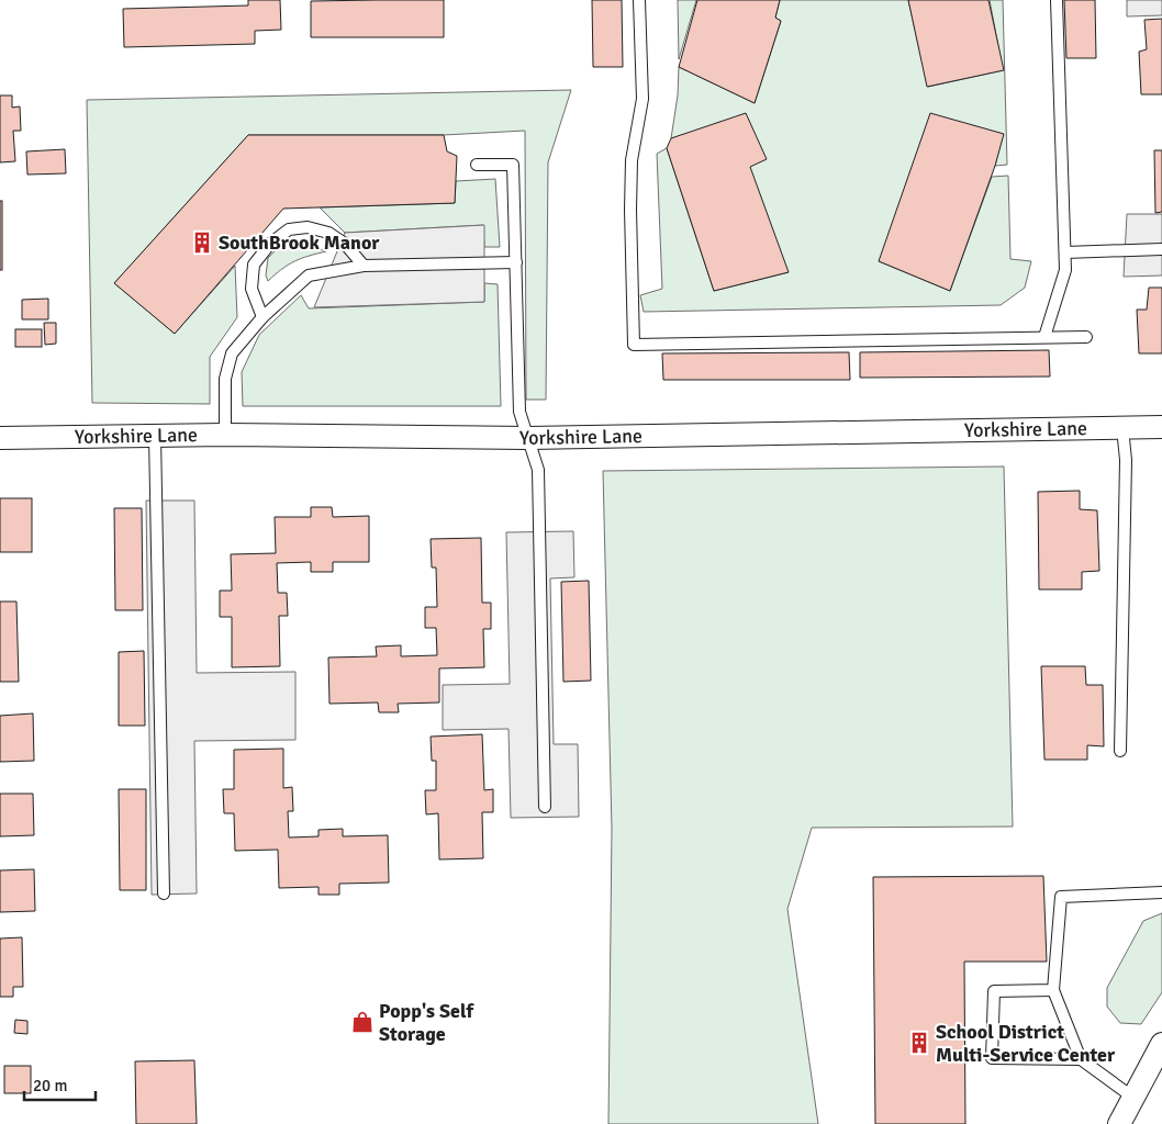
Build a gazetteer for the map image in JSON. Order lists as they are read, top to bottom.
{
  "streets": {
    "street": ["Yorkshire Lane"]
  },
  "places": {
    "building": ["SouthBrook Manor", "School District Multi-Service Center"],
    "shop": ["Popp's Self Storage"]
  },
  "scale_bar": "20 m"
}
